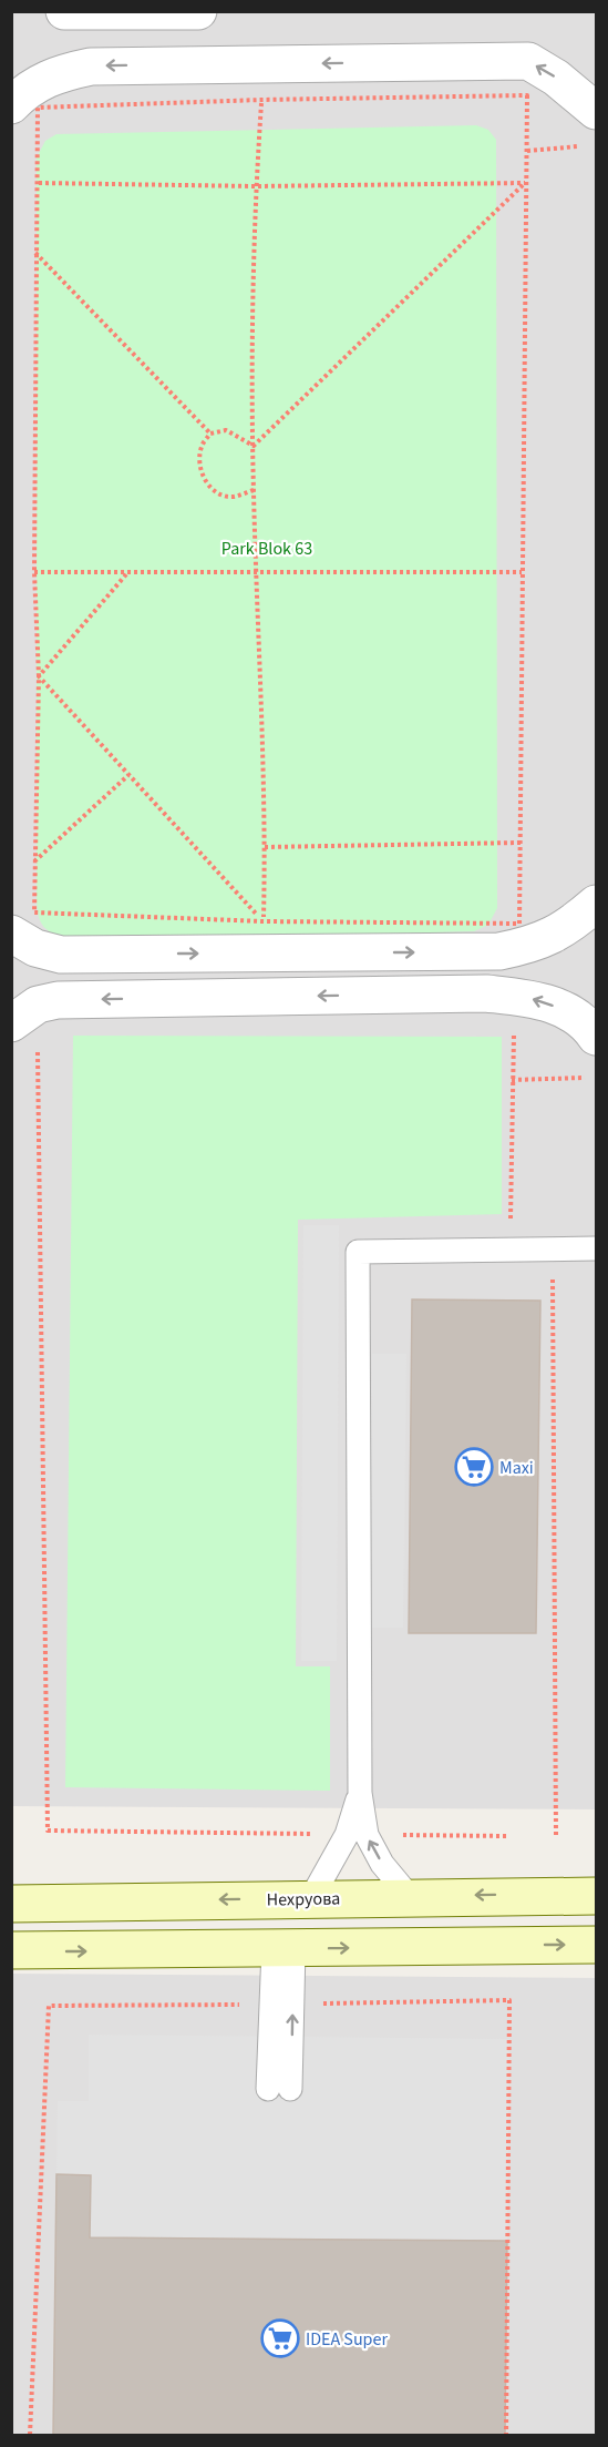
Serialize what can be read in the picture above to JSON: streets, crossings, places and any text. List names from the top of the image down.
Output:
{
  "streets": {
    "street": ["Нехруова"]
  },
  "parks": ["Park Blok 63"],
  "places": {
    "supermarket": ["Maxi", "IDEA Super"]
  }
}
